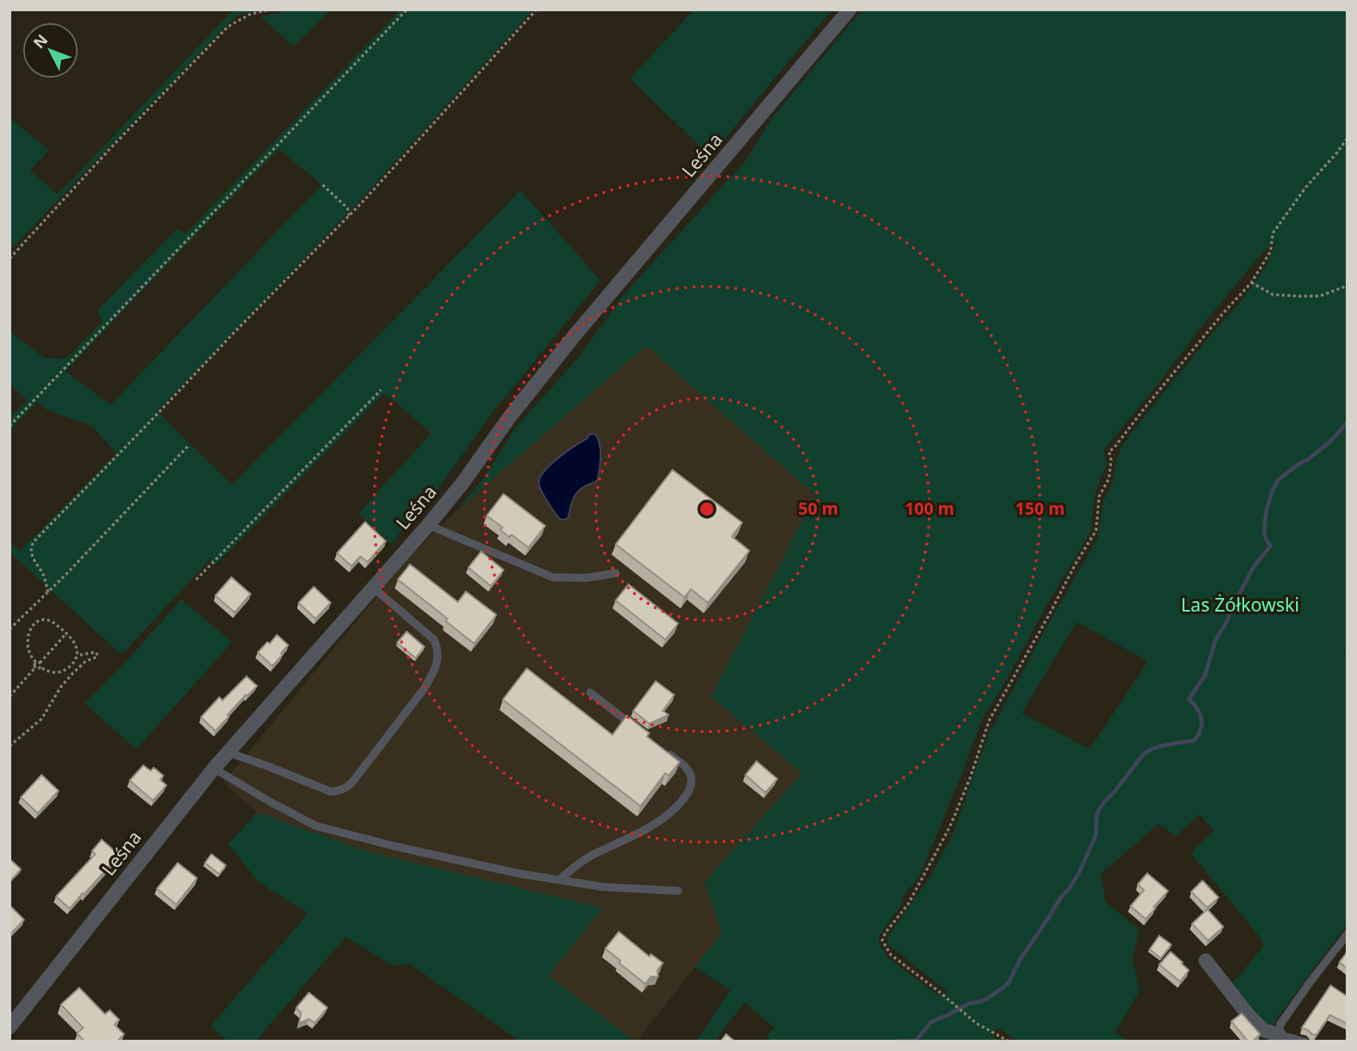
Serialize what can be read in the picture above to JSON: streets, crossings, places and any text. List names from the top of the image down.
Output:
{
  "streets": {
    "street": ["Leśna"]
  },
  "parks": ["Las Żółkowski"],
  "north": "top left",
  "rings": ["50 m", "100 m", "150 m"]
}
